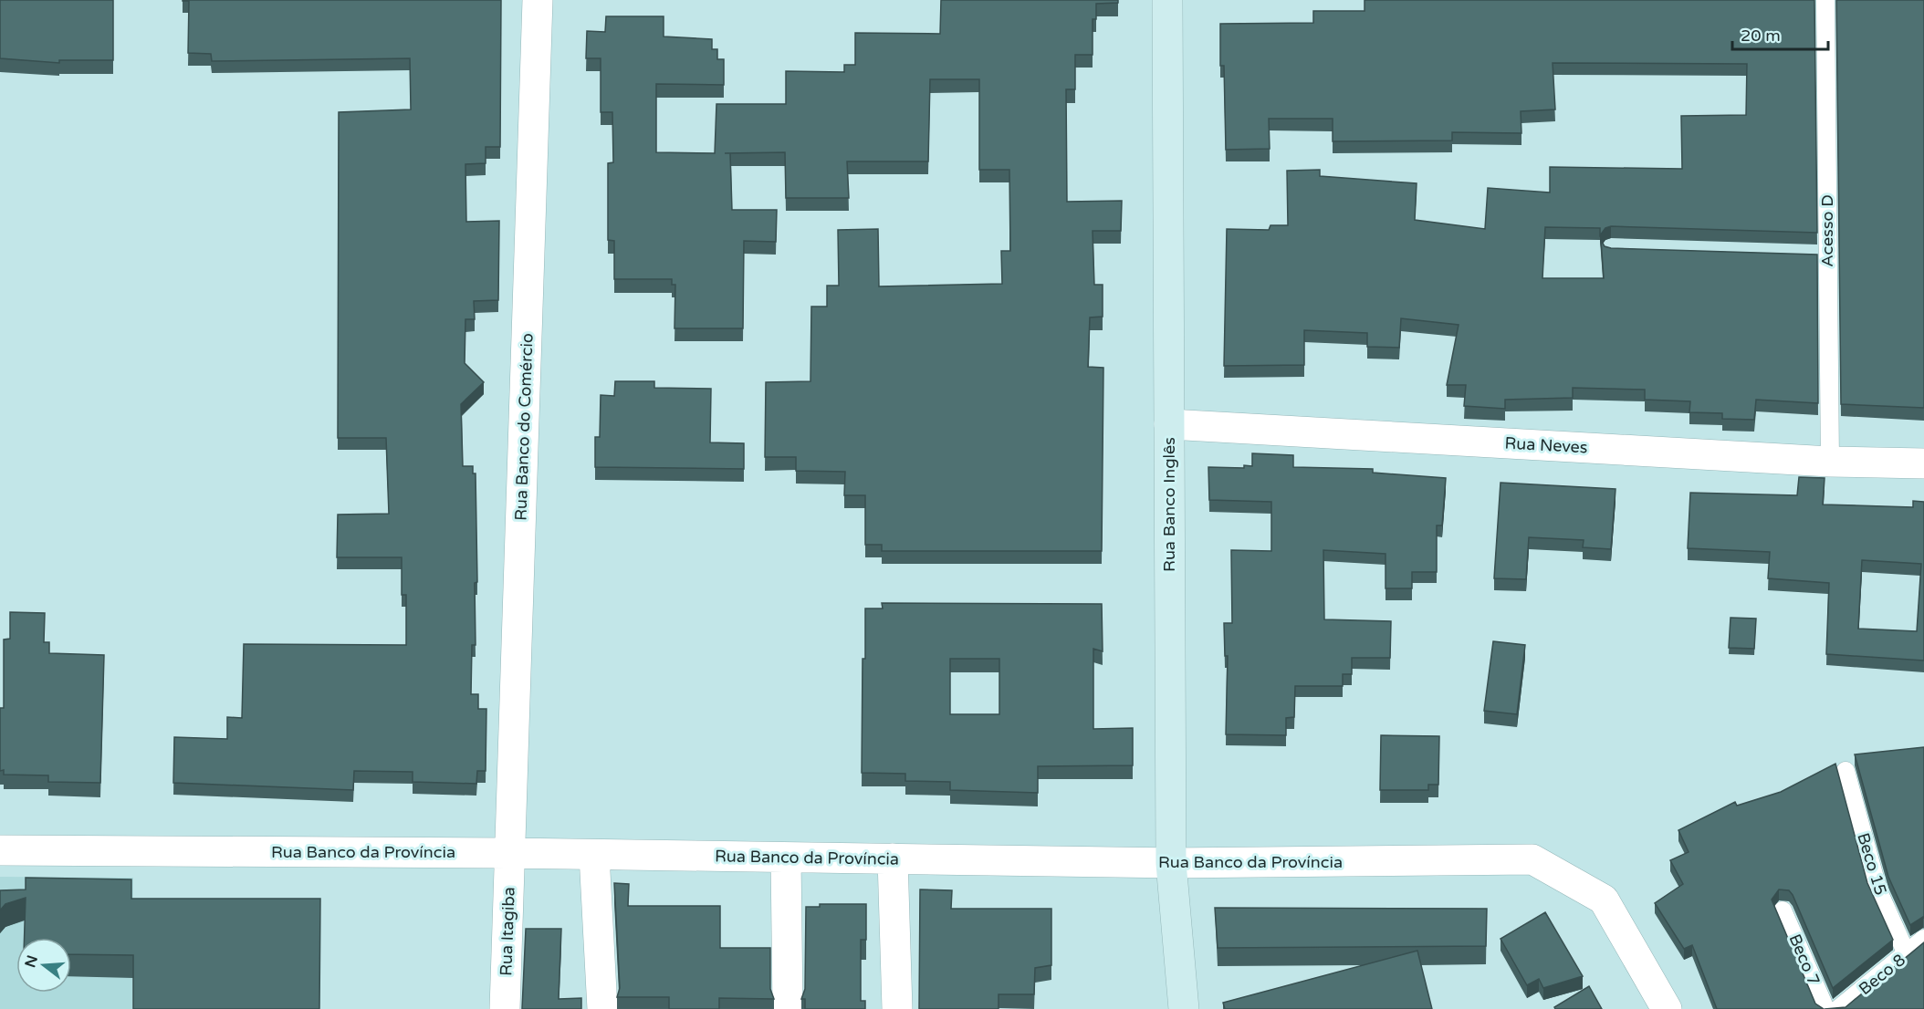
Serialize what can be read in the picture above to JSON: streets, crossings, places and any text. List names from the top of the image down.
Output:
{
  "streets": {
    "street": [
      "Rua Banco do Comércio",
      "Rua Neves",
      "Rua Banco Inglês",
      "Rua Banco da Província",
      "Rua Itagiba"
    ],
    "lane": [
      "Acesso D",
      "Beco 15",
      "Beco 7",
      "Beco 8"
    ]
  },
  "crossings": [
    ["Acesso D", "Rua Neves"],
    ["Rua Banco do Comércio", "Rua Banco da Província"],
    ["Rua Banco do Comércio", "Rua Itagiba"],
    ["Rua Neves", "Rua Banco Inglês"],
    ["Rua Banco Inglês", "Rua Banco da Província"],
    ["Rua Banco da Província", "Rua Itagiba"],
    ["Beco 15", "Beco 8"]
  ],
  "scale_bar": "20 m",
  "north": "left"
}
